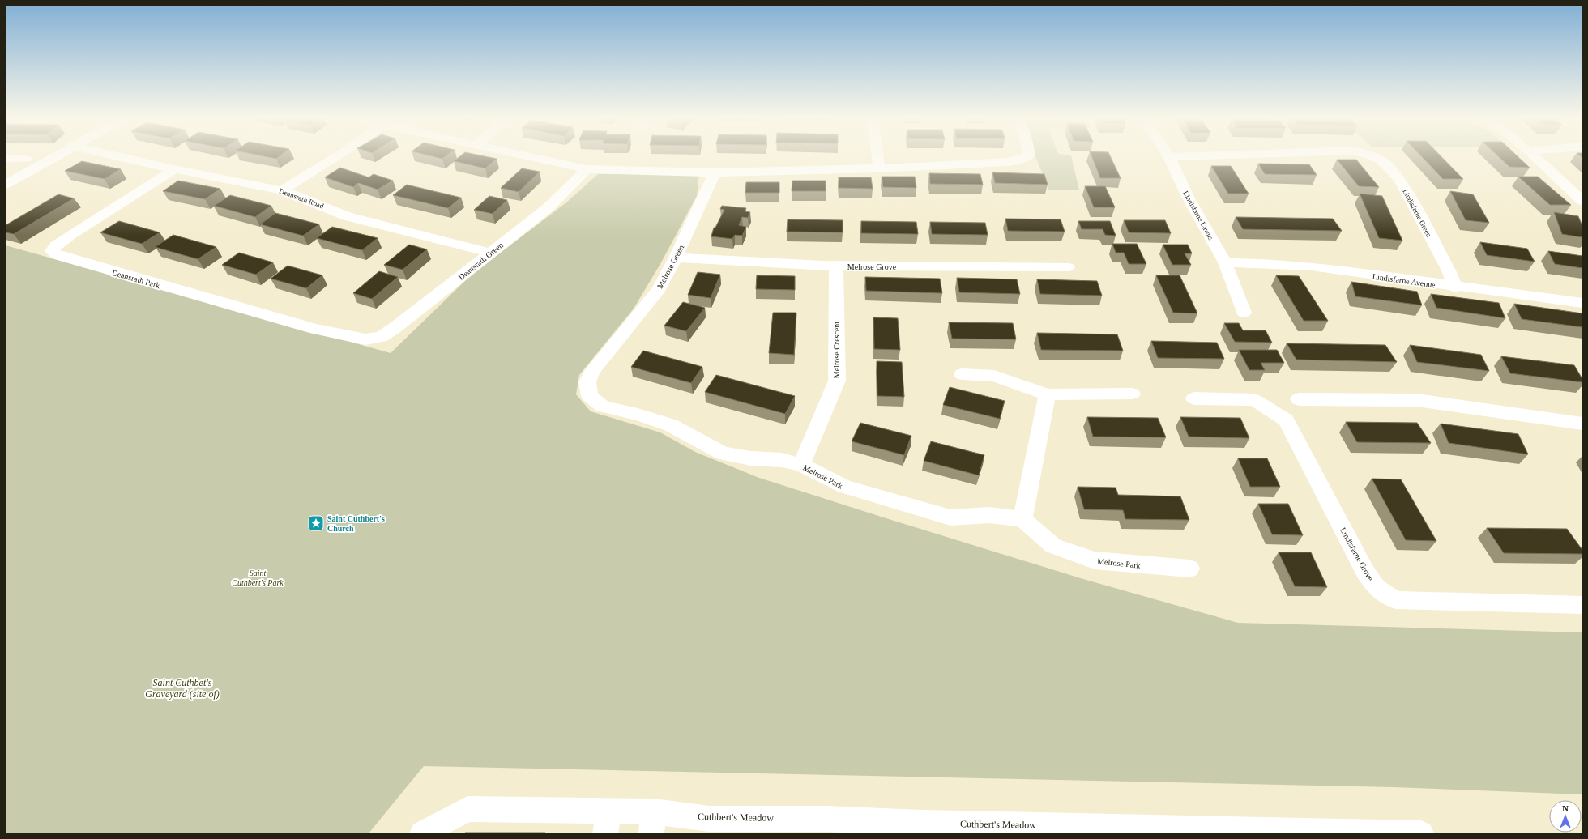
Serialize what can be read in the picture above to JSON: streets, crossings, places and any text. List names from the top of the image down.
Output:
{
  "streets": {
    "street": [
      "Deansrath Road",
      "Lindisfarne Green",
      "Lindisfarne Lawns",
      "Deansrath Green",
      "Melrose Green",
      "Melrose Grove",
      "Deansrath Park",
      "Lindisfarne Avenue",
      "Melrose Crescent",
      "Melrose Park",
      "Lindisfarne Grove",
      "Cuthbert's Meadow"
    ]
  },
  "crossings": [
    ["Deansrath Road", "Deansrath Green"],
    ["Deansrath Road", "Deansrath Park"],
    ["Lindisfarne Green", "Lindisfarne Avenue"],
    ["Lindisfarne Lawns", "Lindisfarne Avenue"],
    ["Deansrath Green", "Deansrath Park"],
    ["Melrose Green", "Melrose Grove"],
    ["Melrose Green", "Melrose Park"],
    ["Melrose Grove", "Melrose Crescent"],
    ["Melrose Crescent", "Melrose Park"]
  ],
  "parks": ["Saint Cuthbert's Park", "Saint Cuthbet's Graveyard (site of)"],
  "places": {
    "place": ["Saint Cuthbert's Church"]
  },
  "north": "top"
}
